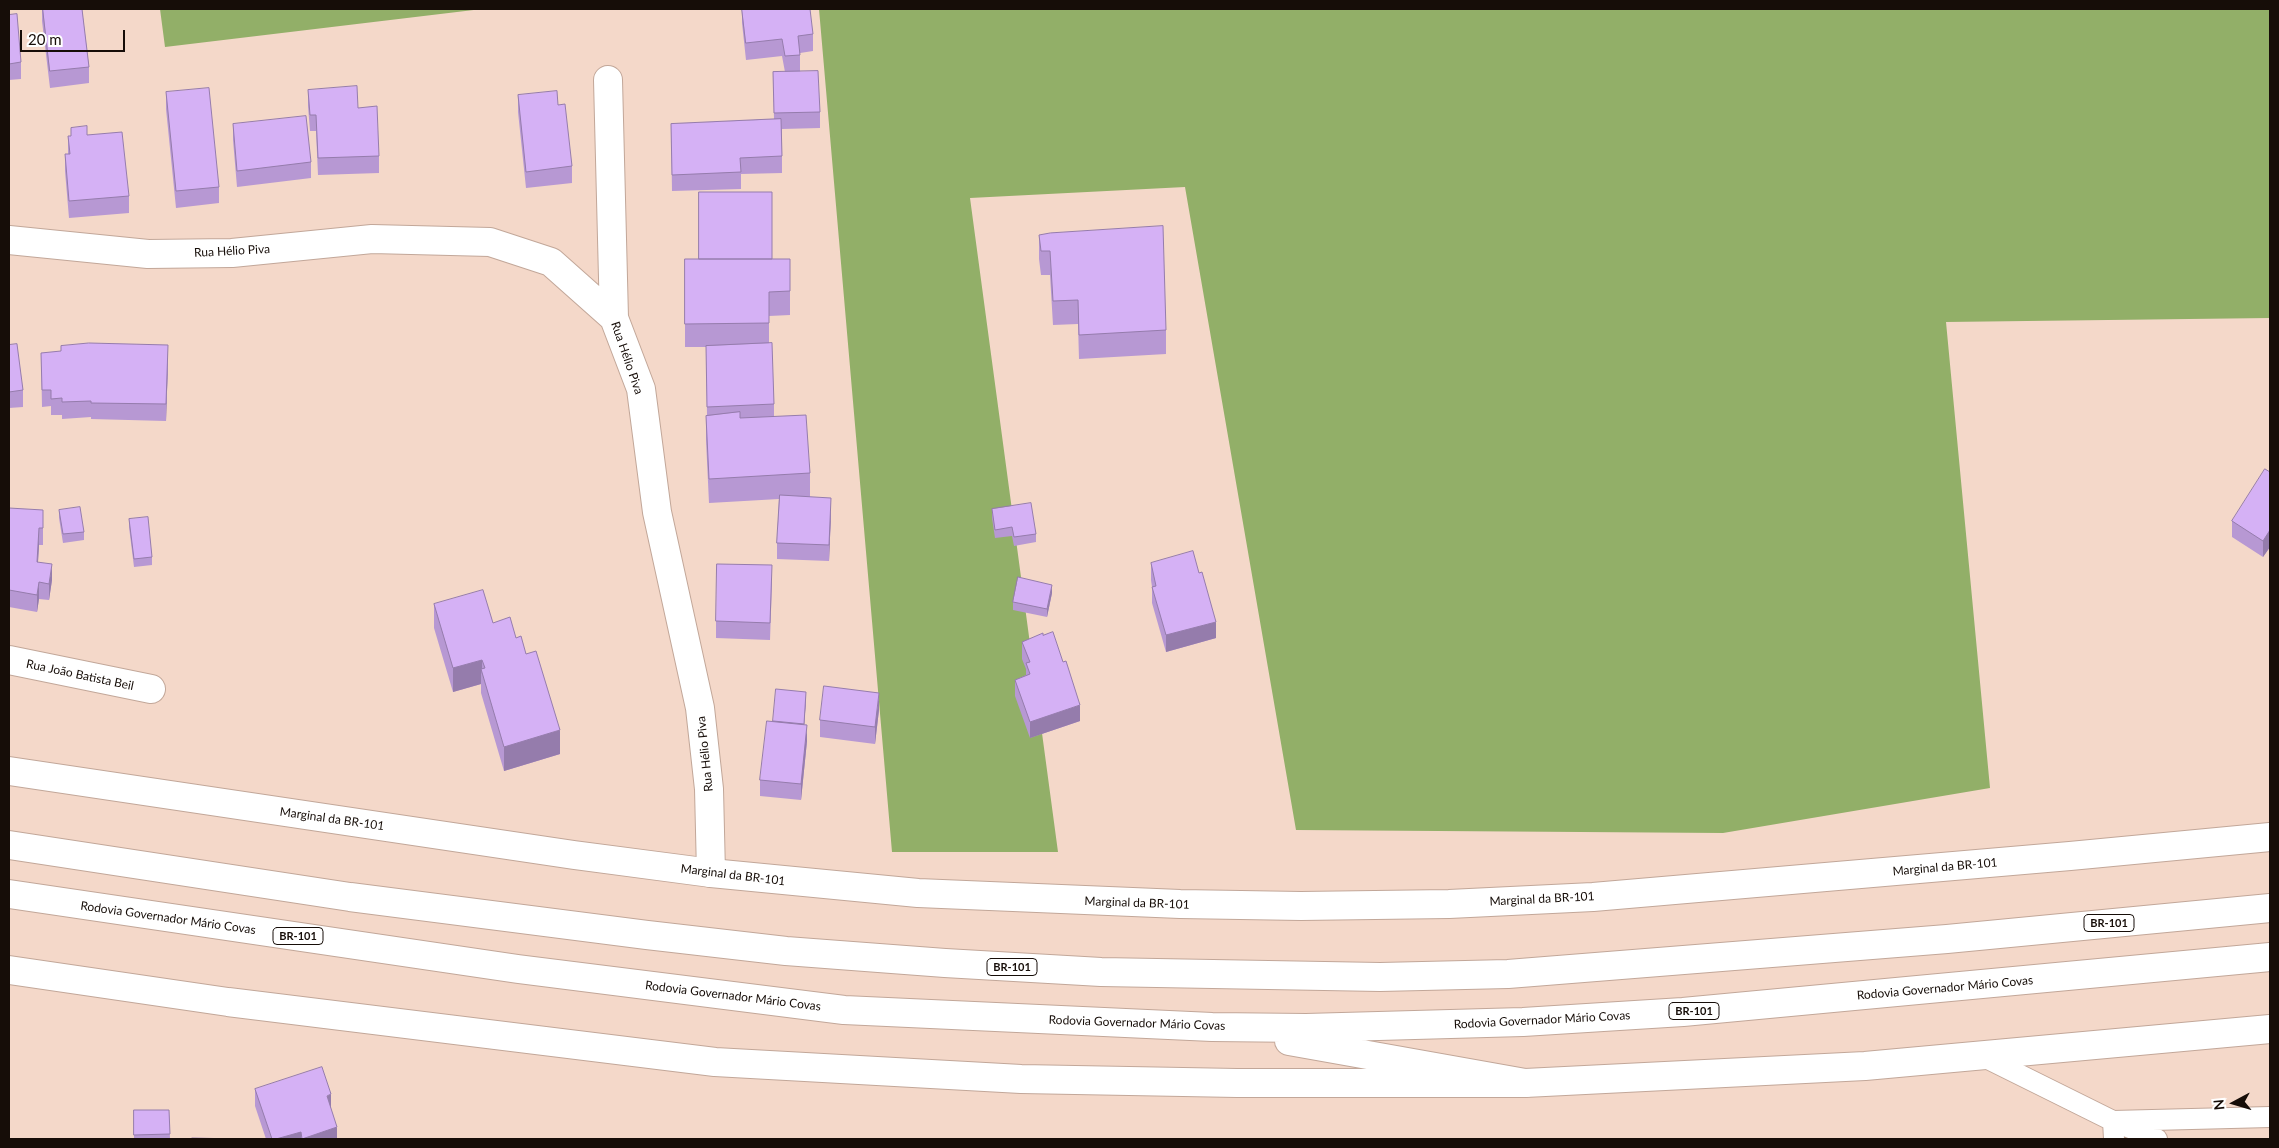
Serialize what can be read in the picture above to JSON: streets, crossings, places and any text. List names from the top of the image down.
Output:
{
  "streets": {
    "main road": [
      "Rua Hélio Piva",
      "Rua João Batista Beil",
      "Marginal da BR-101",
      "Rodovia Governador Mário Covas",
      "BR-101"
    ]
  },
  "crossings": [
    ["Rua Hélio Piva", "Marginal da BR-101"]
  ],
  "scale_bar": "20 m",
  "north": "left"
}
